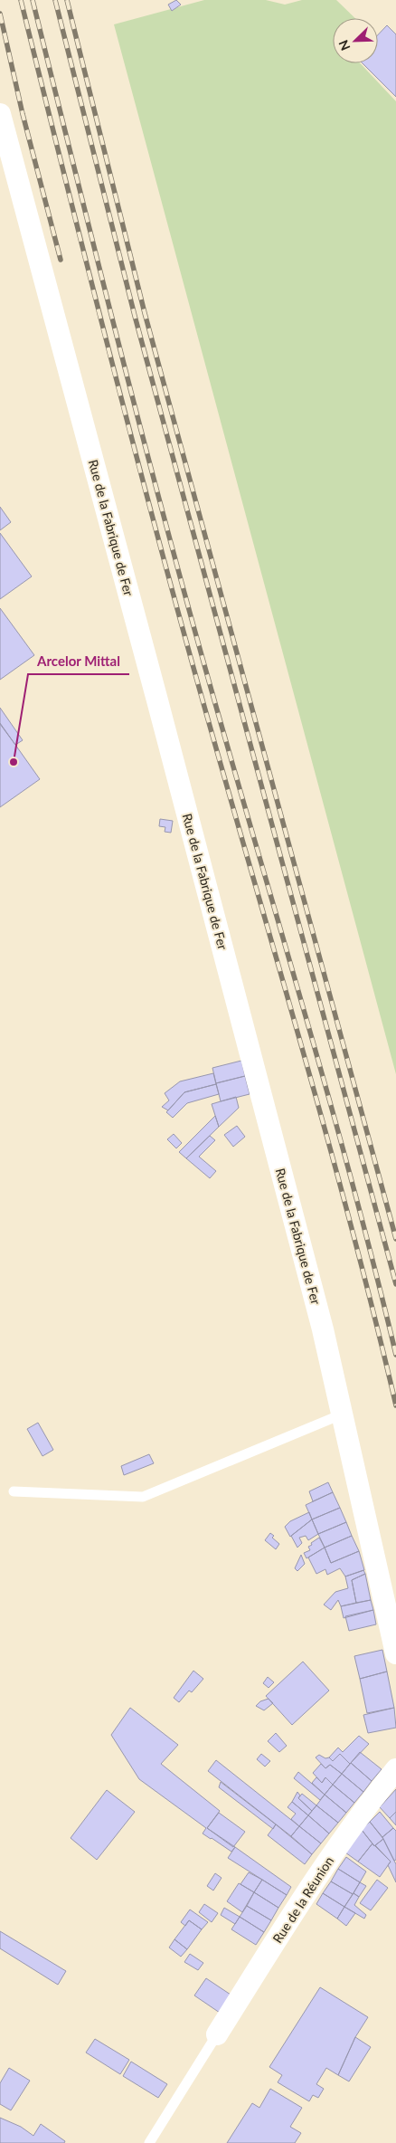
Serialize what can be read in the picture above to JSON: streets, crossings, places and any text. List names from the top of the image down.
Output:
{
  "streets": {
    "street": ["Rue de la Fabrique de Fer", "Rue de la Réunion"]
  },
  "places": ["Arcelor Mittal"],
  "north": "bottom left"
}
